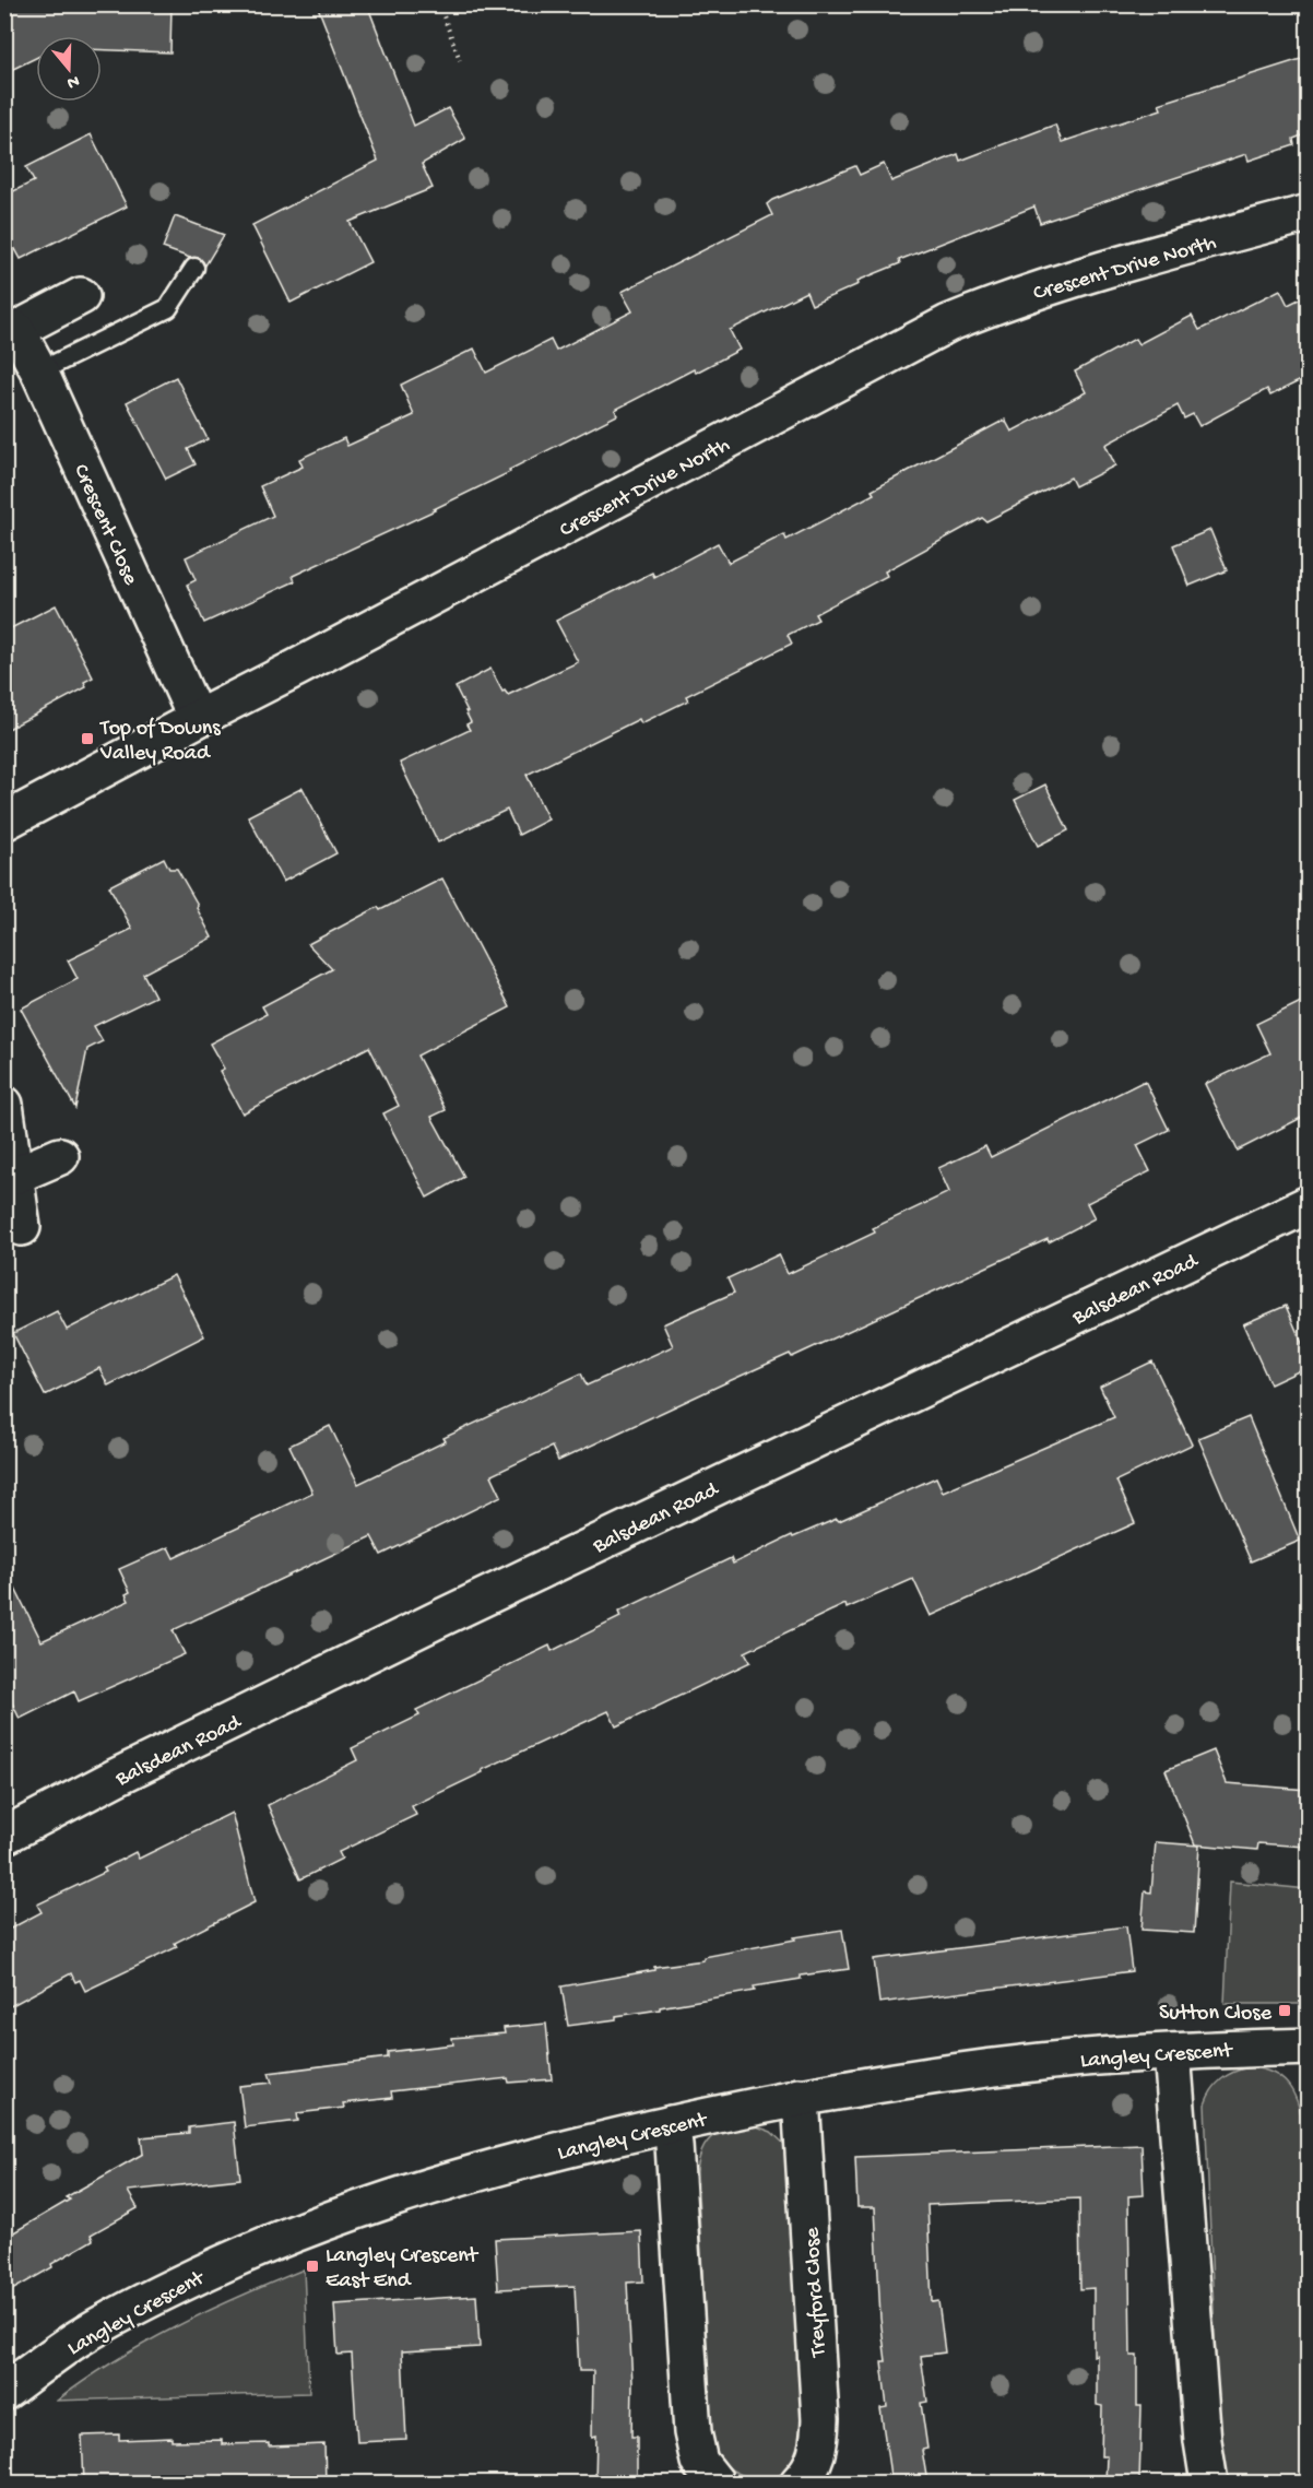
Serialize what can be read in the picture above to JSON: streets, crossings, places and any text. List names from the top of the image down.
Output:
{
  "streets": {
    "street": [
      "Crescent Drive North",
      "Crescent Close",
      "Balsdean Road",
      "Langley Crescent",
      "Treyford Close"
    ]
  },
  "crossings": [
    ["Crescent Drive North", "Crescent Close"],
    ["Langley Crescent", "Treyford Close"]
  ],
  "places": {
    "transit": ["Top of Downs Valley Road", "Sutton Close", "Langley Crescent East End"]
  },
  "north": "bottom"
}
